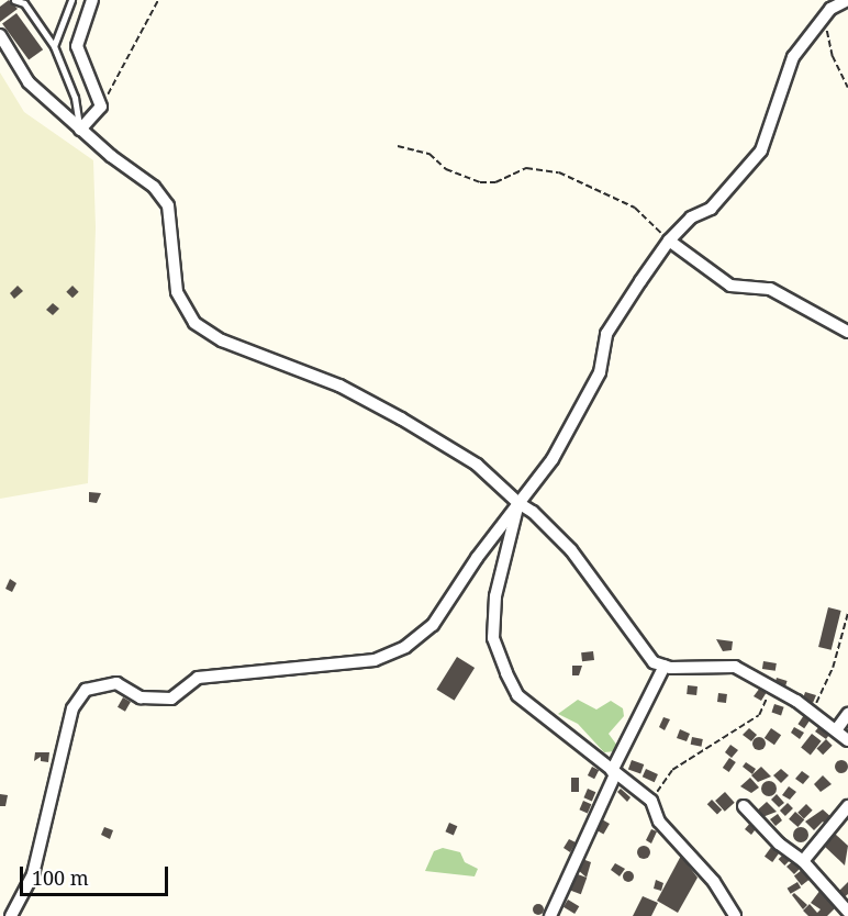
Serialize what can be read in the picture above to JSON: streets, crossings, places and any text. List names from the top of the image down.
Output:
{
  "scale_bar": "100 m"
}
